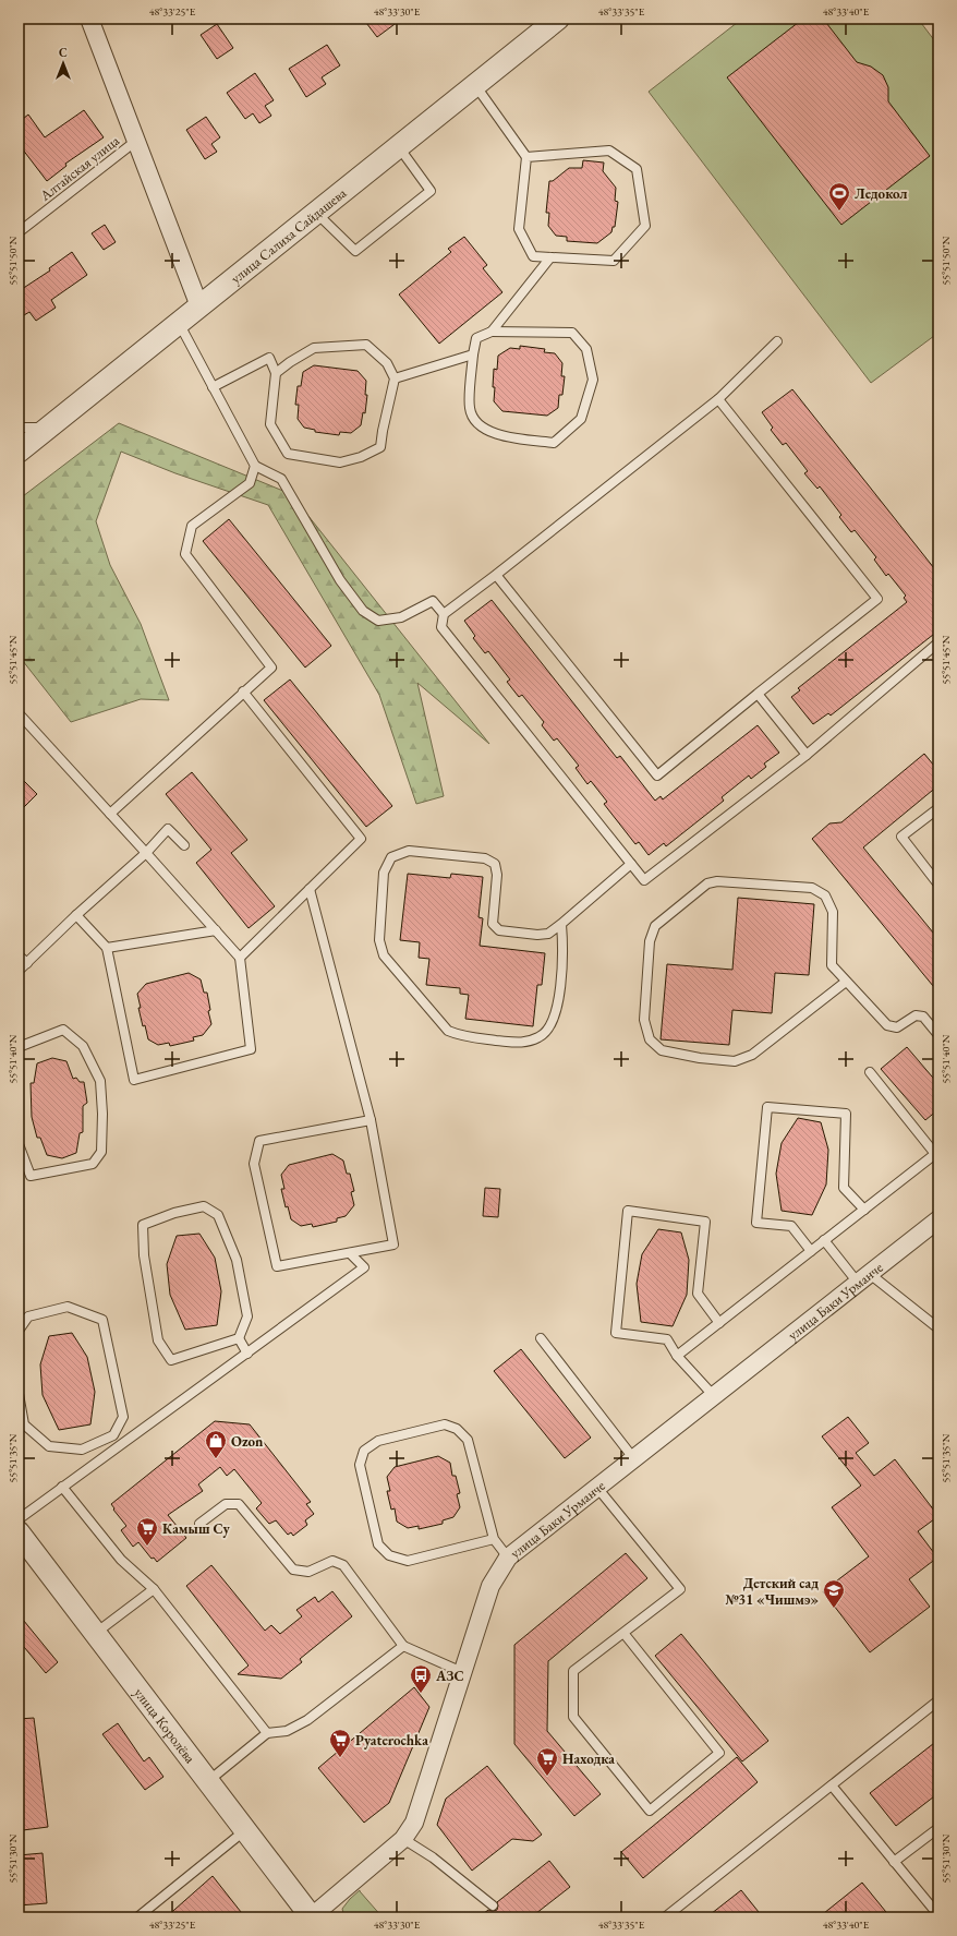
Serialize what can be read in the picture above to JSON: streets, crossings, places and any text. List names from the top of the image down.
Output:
{
  "streets": {
    "street": ["улица Салиха Сайдашева", "улица Баки Урманче", "улица Королёва"],
    "lane": ["Алтайская улица"]
  },
  "crossings": [
    ["улица Баки Урманче", "улица Королёва"]
  ],
  "places": {
    "sports": ["Ледокол"],
    "shop": ["Ozon"],
    "supermarket": ["Камыш Су", "Pyaterochka", "Находка"],
    "school or university": ["Детский сад №31 «Чишмэ»"],
    "bus stop": ["АЗС"]
  },
  "north": "top",
  "coordinates": [
    "48°33'25\"E",
    "48°33'30\"E",
    "48°33'35\"E",
    "48°33'40\"E",
    "55°51'50\"N",
    "55°51'45\"N",
    "55°51'40\"N",
    "55°51'35\"N",
    "55°51'30\"N"
  ]
}
